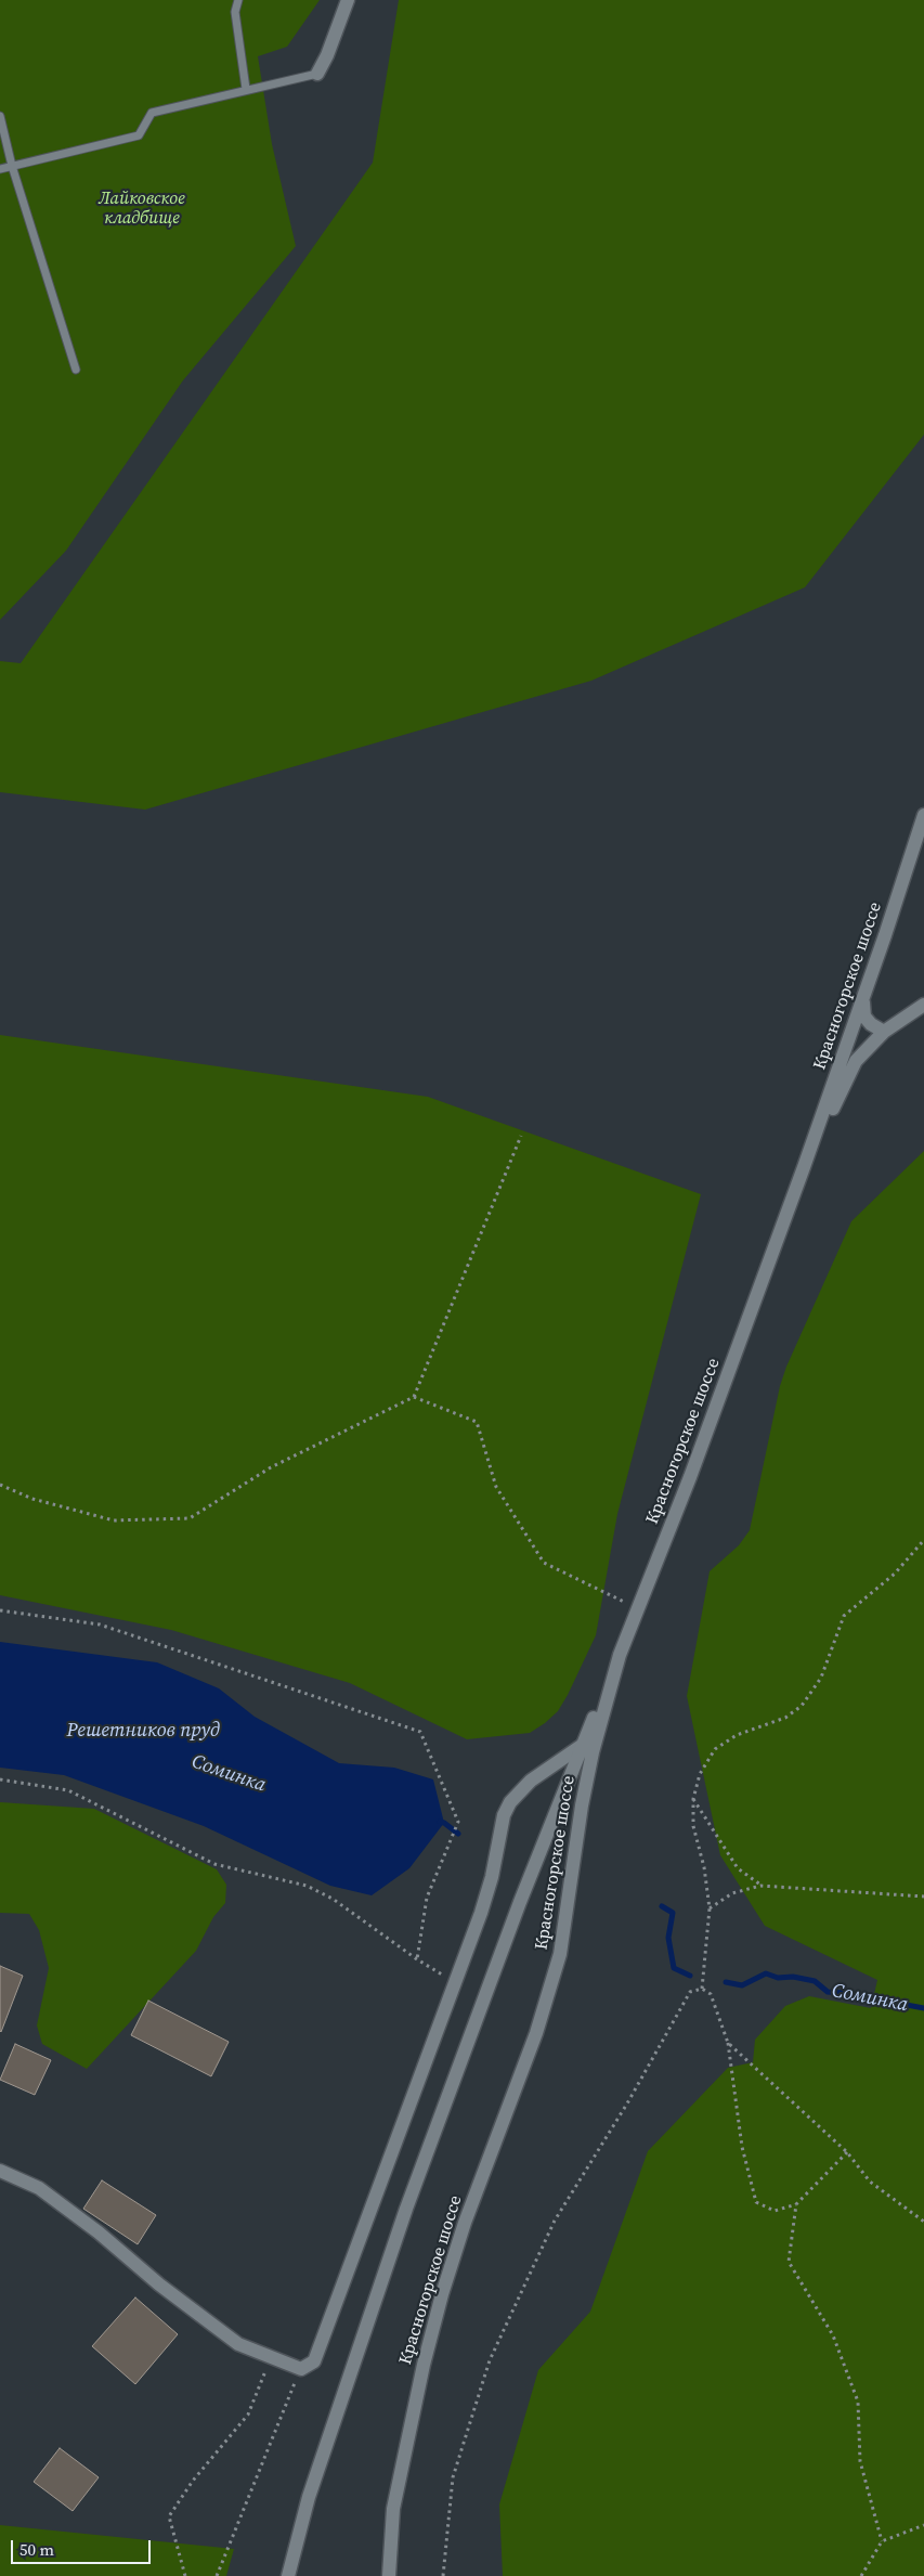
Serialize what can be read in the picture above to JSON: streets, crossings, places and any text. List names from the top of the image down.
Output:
{
  "streets": {
    "main road": ["Красногорское шоссе"]
  },
  "water": ["Решетников пруд", "Соминка"],
  "parks": ["Лайковское кладбище"],
  "scale_bar": "50 m"
}
